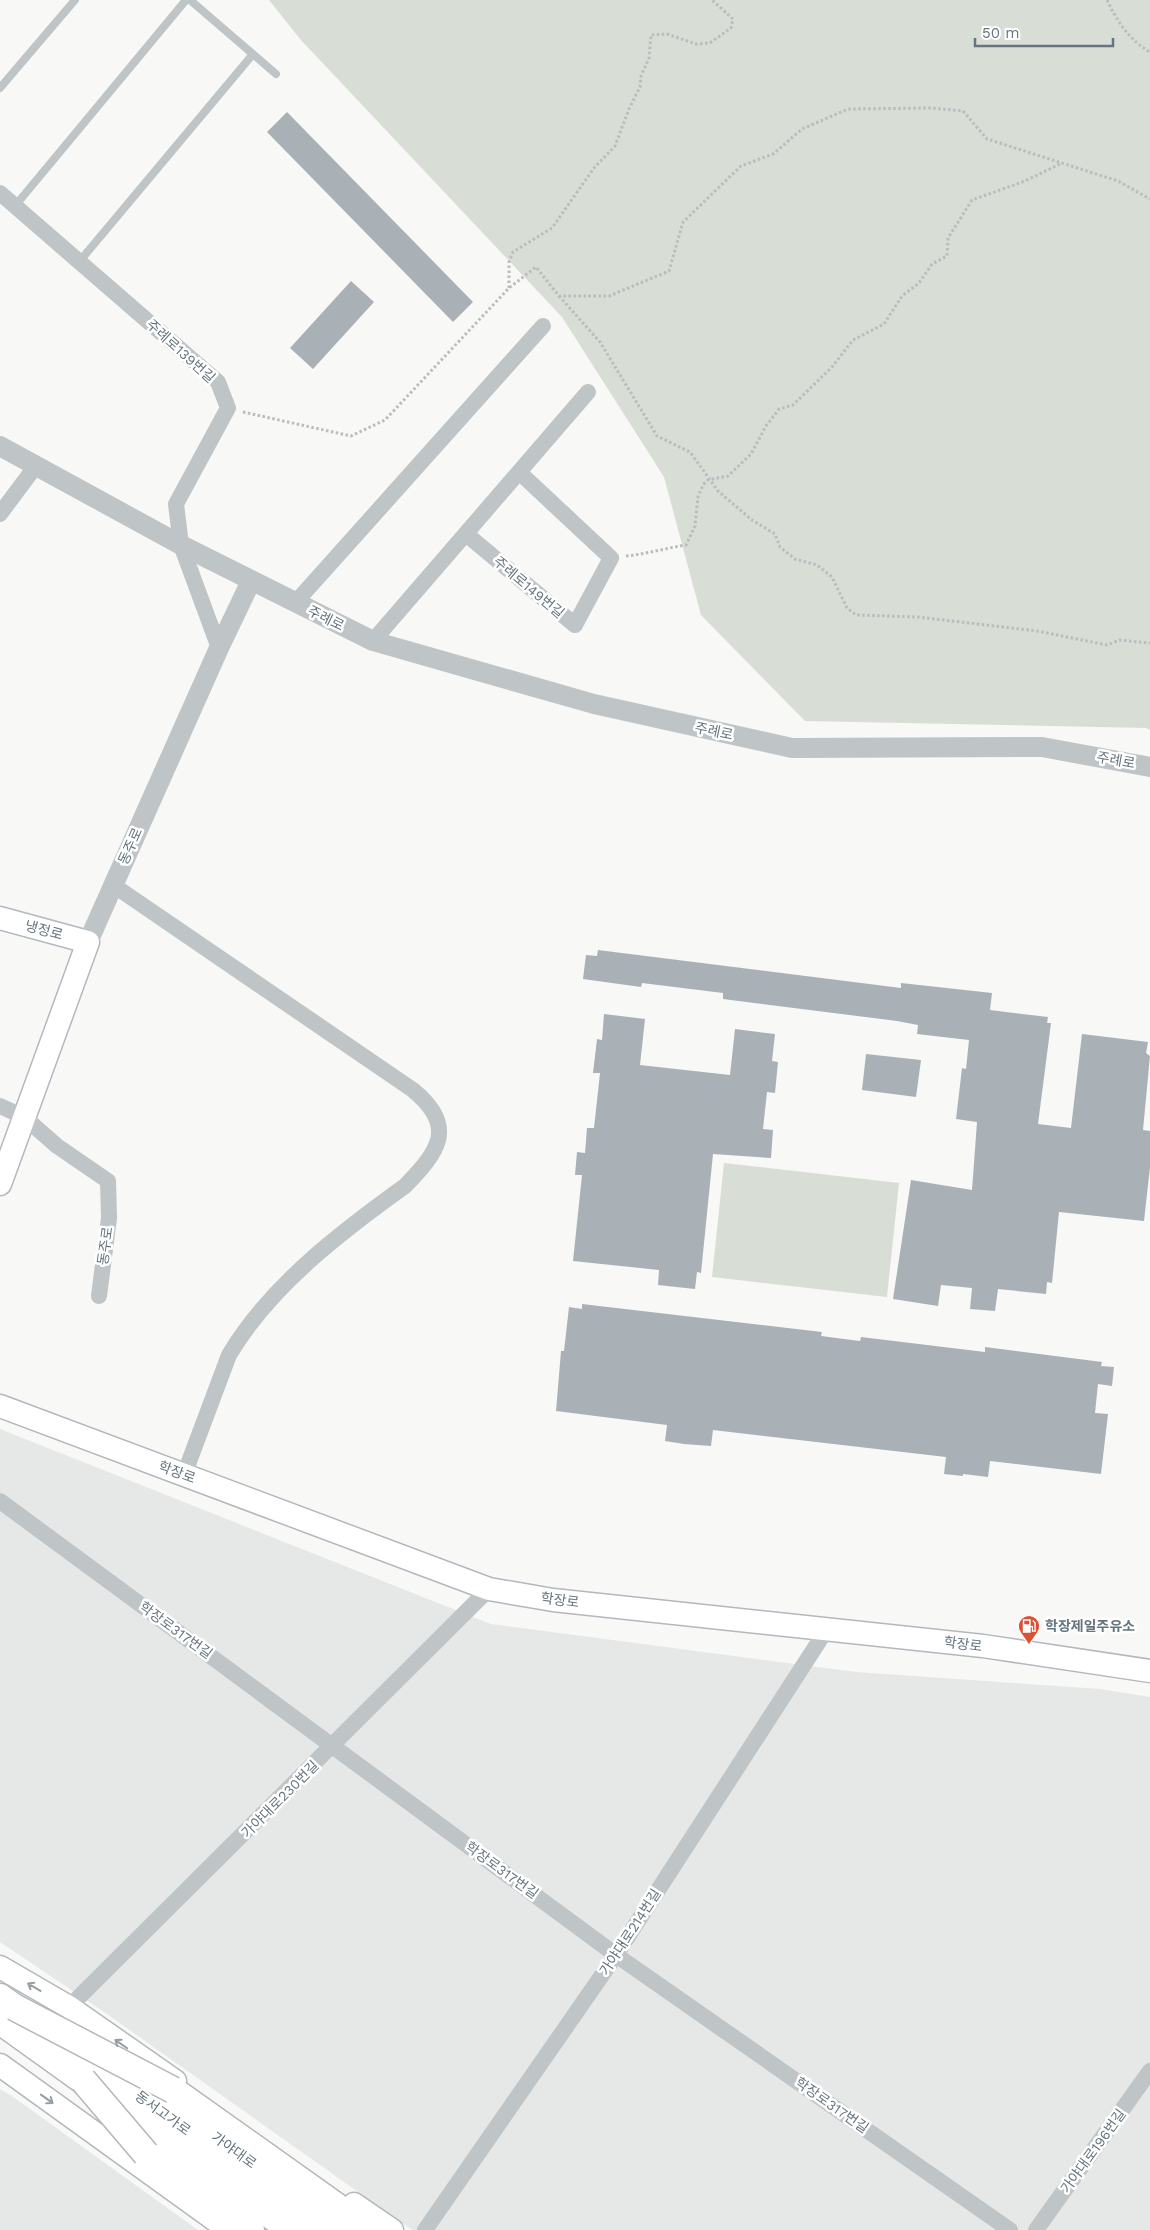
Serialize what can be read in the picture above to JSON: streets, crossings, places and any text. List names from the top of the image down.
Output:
{
  "streets": {
    "highway": ["동서고가로"],
    "main road": [
      "동주로",
      "냉정로",
      "학장로",
      "가야대로"
    ],
    "street": [
      "주례로139번길",
      "주례로149번길",
      "주례로",
      "학장로317번길",
      "가야대로230번길",
      "가야대로214번길",
      "가야대로196번길"
    ]
  },
  "crossings": [
    ["주례로", "동주로"],
    ["동주로", "냉정로"],
    ["학장로", "가야대로230번길"],
    ["학장로", "가야대로214번길"],
    ["학장로317번길", "가야대로230번길"],
    ["학장로317번길", "가야대로214번길"]
  ],
  "places": {
    "fuel station": ["학장제일주유소"]
  },
  "scale_bar": "50 m"
}
